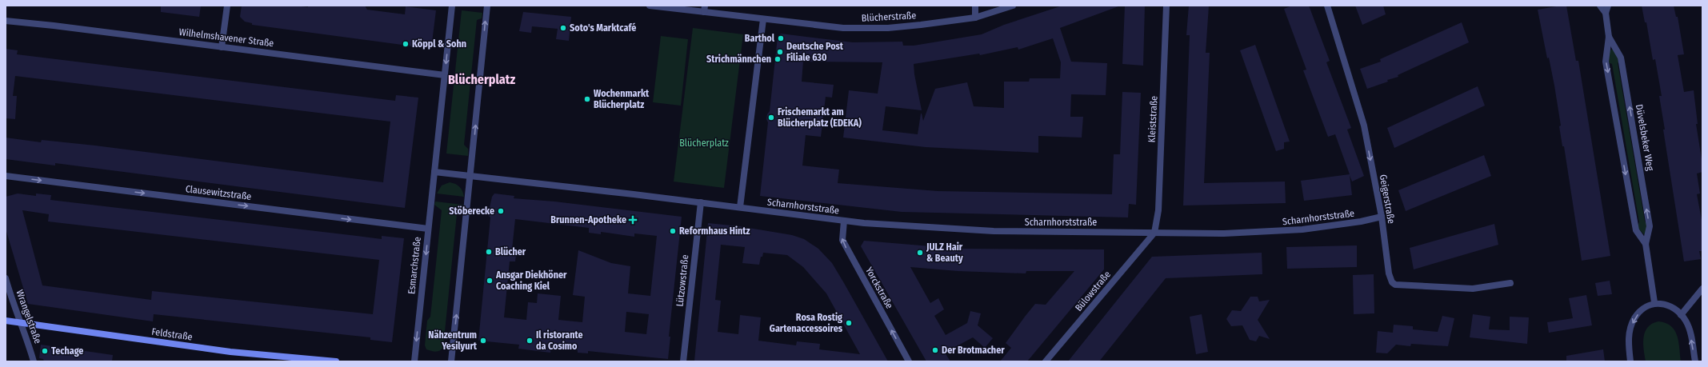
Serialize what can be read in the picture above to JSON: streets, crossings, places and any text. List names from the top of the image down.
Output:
{
  "streets": {
    "street": [
      "Blücherstraße",
      "Wilhelmshavener Straße",
      "Kleiststraße",
      "Düvelsbeker Weg",
      "Clausewitzstraße",
      "Geigerstraße",
      "Scharnhorststraße",
      "Esmarchstraße",
      "Lützowstraße",
      "Yorckstraße",
      "Bülowstraße",
      "Wrangelstraße",
      "Feldstraße"
    ]
  },
  "crossings": [
    ["Wilhelmshavener Straße", "Esmarchstraße"],
    ["Kleiststraße", "Scharnhorststraße"],
    ["Kleiststraße", "Bülowstraße"],
    ["Clausewitzstraße", "Esmarchstraße"],
    ["Geigerstraße", "Scharnhorststraße"],
    ["Scharnhorststraße", "Yorckstraße"],
    ["Scharnhorststraße", "Bülowstraße"],
    ["Wrangelstraße", "Feldstraße"]
  ],
  "one_way": ["Clausewitzstraße", "Geigerstraße", "Yorckstraße"],
  "districts": ["Blücherplatz"],
  "parks": ["Blücherplatz"],
  "places": {
    "other": [
      "Soto's Marktcafé",
      "Barthol",
      "Köppl & Sohn",
      "Deutsche Post Filiale 630",
      "Strichmännchen",
      "Wochenmarkt Blücherplatz",
      "Frischemarkt am Blücherplatz (EDEKA)",
      "Stöberecke",
      "Reformhaus Hintz",
      "Blücher",
      "JULZ Hair & Beauty",
      "Ansgar Diekhöner Coaching Kiel",
      "Rosa Rostig Gartenaccessoires",
      "Nähzentrum Yesilyurt",
      "Il ristorante da Cosimo",
      "Der Brotmacher",
      "Techage"
    ],
    "health": ["Brunnen-Apotheke"]
  }
}
